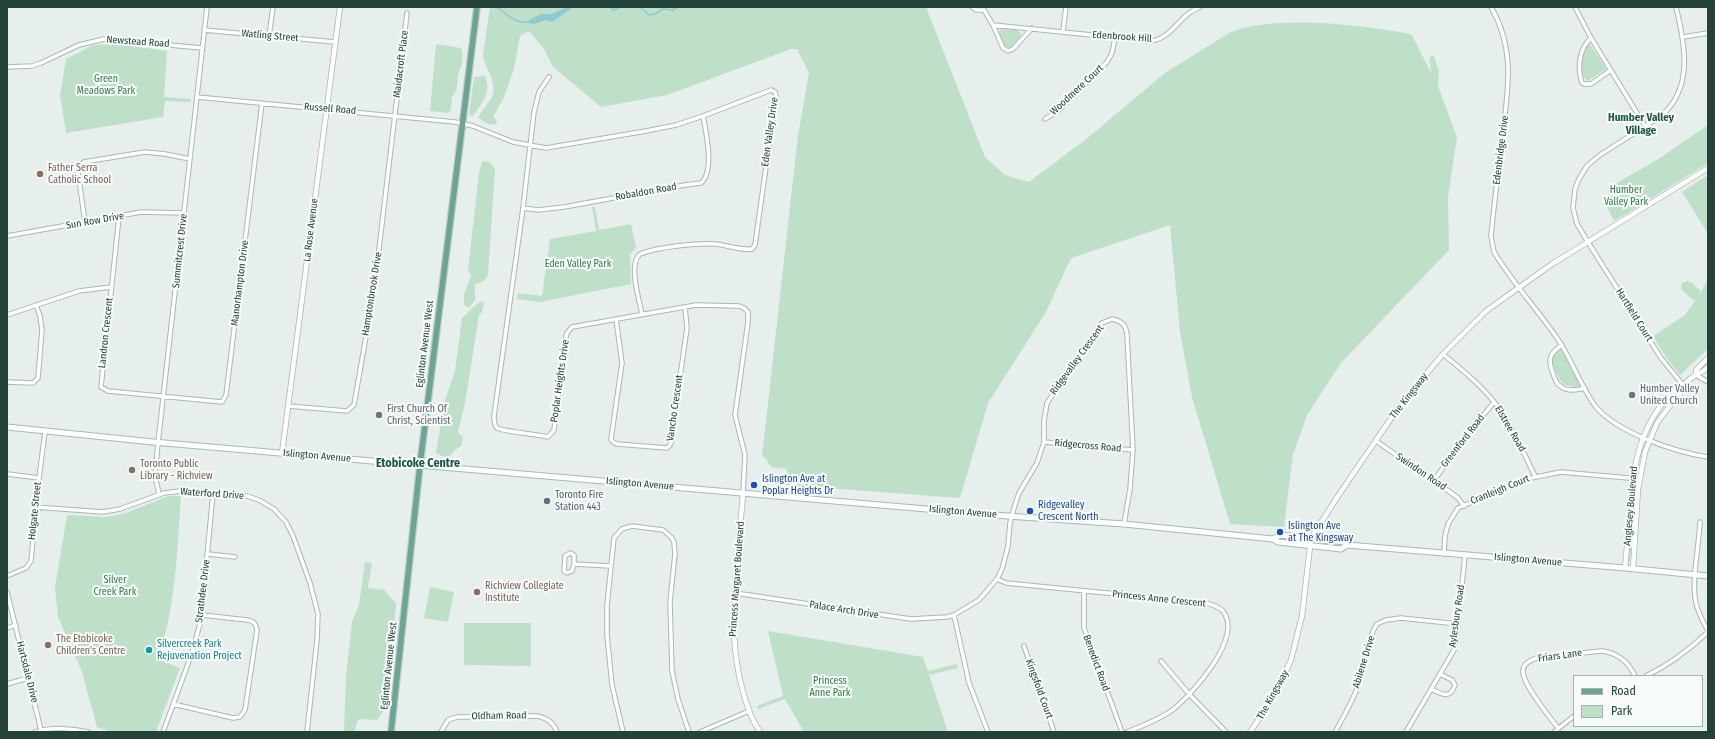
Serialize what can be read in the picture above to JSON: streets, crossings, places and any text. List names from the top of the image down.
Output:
{
  "streets": {
    "main road": ["Eglinton Avenue West", "Islington Avenue"],
    "street": [
      "Watling Street",
      "Edenbrook Hill",
      "Newstead Road",
      "Maidacroft Place",
      "Woodmere Court",
      "Russell Road",
      "Eden Valley Drive",
      "Edenbridge Drive",
      "Robaldon Road",
      "Sun Row Drive",
      "La Rose Avenue",
      "Summitcrest Drive",
      "Manorhampton Drive",
      "Hamptonbrook Drive",
      "Hartfield Court",
      "Landron Crescent",
      "Ridgevalley Crescent",
      "Poplar Heights Drive",
      "The Kingsway",
      "Vancho Crescent",
      "Elstree Road",
      "Greenford Road",
      "Ridgecross Road",
      "Swindon Road",
      "Cranleigh Court",
      "Waterford Drive",
      "Anglesey Boulevard",
      "Holgate Street",
      "Princess Margaret Boulevard",
      "Strathdee Drive",
      "Princess Anne Crescent",
      "Palace Arch Drive",
      "Aylesbury Road",
      "Friars Lane",
      "Abilene Drive",
      "Benedict Road",
      "Hartsdale Drive",
      "Kingsfold Court",
      "Oldham Road"
    ]
  },
  "crossings": [
    ["Watling Street", "La Rose Avenue"],
    ["Watling Street", "Summitcrest Drive"],
    ["Edenbrook Hill", "Woodmere Court"],
    ["Newstead Road", "Summitcrest Drive"],
    ["Maidacroft Place", "Russell Road"],
    ["Maidacroft Place", "Hamptonbrook Drive"],
    ["Russell Road", "Eden Valley Drive"],
    ["Russell Road", "La Rose Avenue"],
    ["Russell Road", "Summitcrest Drive"],
    ["Russell Road", "Manorhampton Drive"],
    ["Russell Road", "Hamptonbrook Drive"],
    ["Russell Road", "Eglinton Avenue West"],
    ["Eden Valley Drive", "Robaldon Road"],
    ["Eden Valley Drive", "Eglinton Avenue West"],
    ["Eden Valley Drive", "Poplar Heights Drive"],
    ["Edenbridge Drive", "The Kingsway"],
    ["Edenbridge Drive", "Anglesey Boulevard"],
    ["Robaldon Road", "Poplar Heights Drive"],
    ["Sun Row Drive", "Summitcrest Drive"],
    ["Sun Row Drive", "Landron Crescent"],
    ["La Rose Avenue", "Hamptonbrook Drive"],
    ["La Rose Avenue", "Islington Avenue"],
    ["Summitcrest Drive", "Manorhampton Drive"],
    ["Summitcrest Drive", "Landron Crescent"],
    ["Summitcrest Drive", "Islington Avenue"],
    ["Summitcrest Drive", "Waterford Drive"],
    ["Manorhampton Drive", "Landron Crescent"],
    ["Hartfield Court", "The Kingsway"],
    ["Hartfield Court", "Anglesey Boulevard"],
    ["Eglinton Avenue West", "Islington Avenue"],
    ["Ridgevalley Crescent", "Ridgecross Road"],
    ["Ridgevalley Crescent", "Islington Avenue"],
    ["Ridgevalley Crescent", "Princess Anne Crescent"],
    ["Poplar Heights Drive", "Vancho Crescent"],
    ["Poplar Heights Drive", "Islington Avenue"],
    ["Poplar Heights Drive", "Princess Margaret Boulevard"],
    ["The Kingsway", "Elstree Road"],
    ["The Kingsway", "Islington Avenue"],
    ["The Kingsway", "Swindon Road"],
    ["Elstree Road", "Greenford Road"],
    ["Elstree Road", "Cranleigh Court"],
    ["Greenford Road", "Swindon Road"],
    ["Islington Avenue", "Cranleigh Court"],
    ["Islington Avenue", "Anglesey Boulevard"],
    ["Islington Avenue", "Holgate Street"],
    ["Islington Avenue", "Princess Margaret Boulevard"],
    ["Islington Avenue", "Aylesbury Road"],
    ["Swindon Road", "Cranleigh Court"],
    ["Cranleigh Court", "Anglesey Boulevard"],
    ["Waterford Drive", "Holgate Street"],
    ["Waterford Drive", "Strathdee Drive"],
    ["Princess Margaret Boulevard", "Palace Arch Drive"],
    ["Princess Anne Crescent", "Benedict Road"],
    ["Aylesbury Road", "Abilene Drive"]
  ],
  "districts": ["Humber Valley Village", "Etobicoke Centre"],
  "parks": [
    "Green Meadows Park",
    "Humber Valley Park",
    "Eden Valley Park",
    "Silver Creek Park",
    "Princess Anne Park"
  ],
  "places": [
    "Father Serra Catholic School",
    "Humber Valley United Church",
    "First Church Of Christ, Scientist",
    "Toronto Public Library - Richview",
    "Islington Ave at Poplar Heights Dr",
    "Toronto Fire Station 443",
    "Ridgevalley Crescent North",
    "Islington Ave at The Kingsway",
    "Richview Collegiate Institute",
    "The Etobicoke Children's Centre",
    "Silvercreek Park Rejuvenation Project"
  ],
  "legend": ["Road", "Park"]
}
